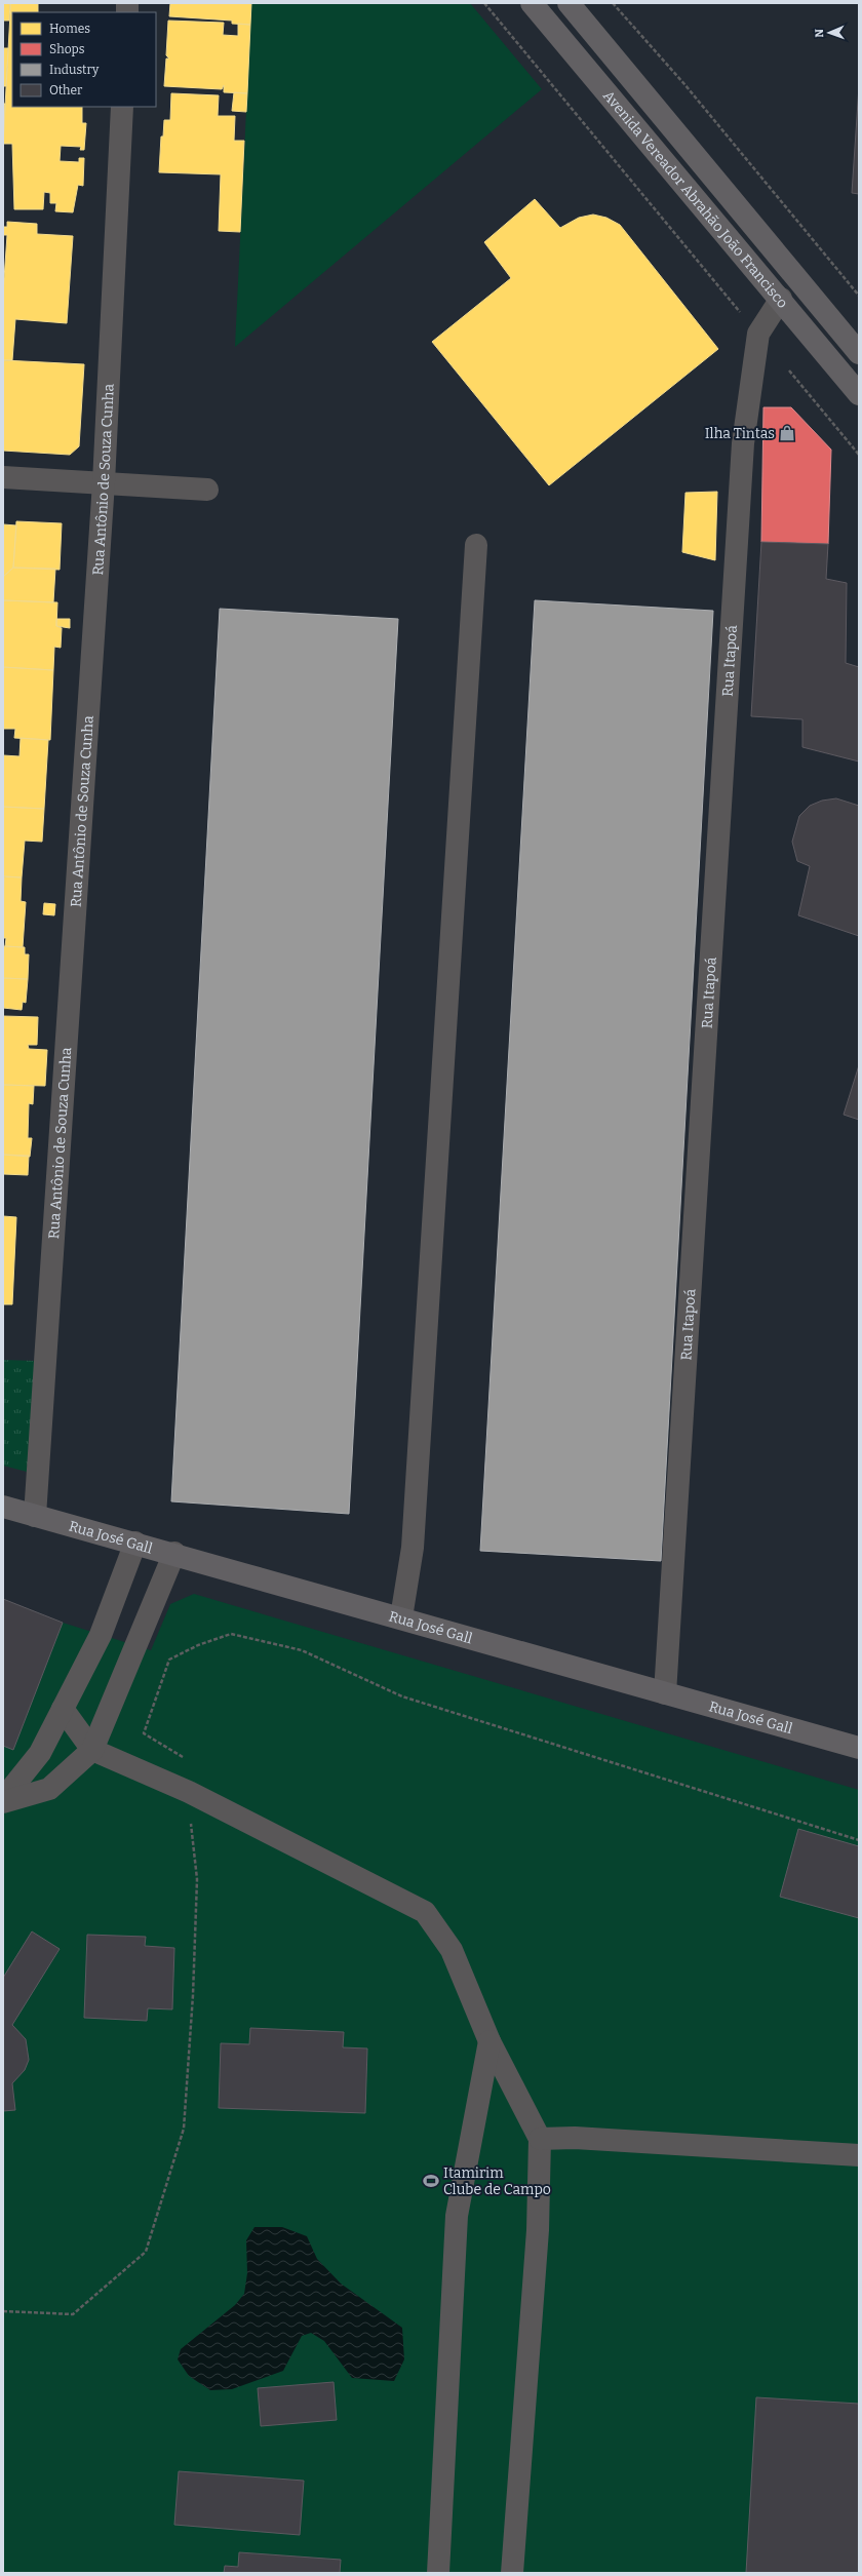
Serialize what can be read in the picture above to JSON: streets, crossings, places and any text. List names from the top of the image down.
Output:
{
  "streets": {
    "main road": ["Avenida Vereador Abrahão João Francisco", "Rua José Gall"],
    "street": ["Rua Antônio de Souza Cunha", "Rua Itapoá"]
  },
  "crossings": [
    ["Avenida Vereador Abrahão João Francisco", "Rua Itapoá"],
    ["Rua Antônio de Souza Cunha", "Rua José Gall"],
    ["Rua Itapoá", "Rua José Gall"]
  ],
  "places": {
    "shop": ["Ilha Tintas"],
    "sports": ["Itamirim Clube de Campo"]
  },
  "legend": [
    "Homes",
    "Shops",
    "Industry",
    "Other"
  ],
  "north": "left"
}
